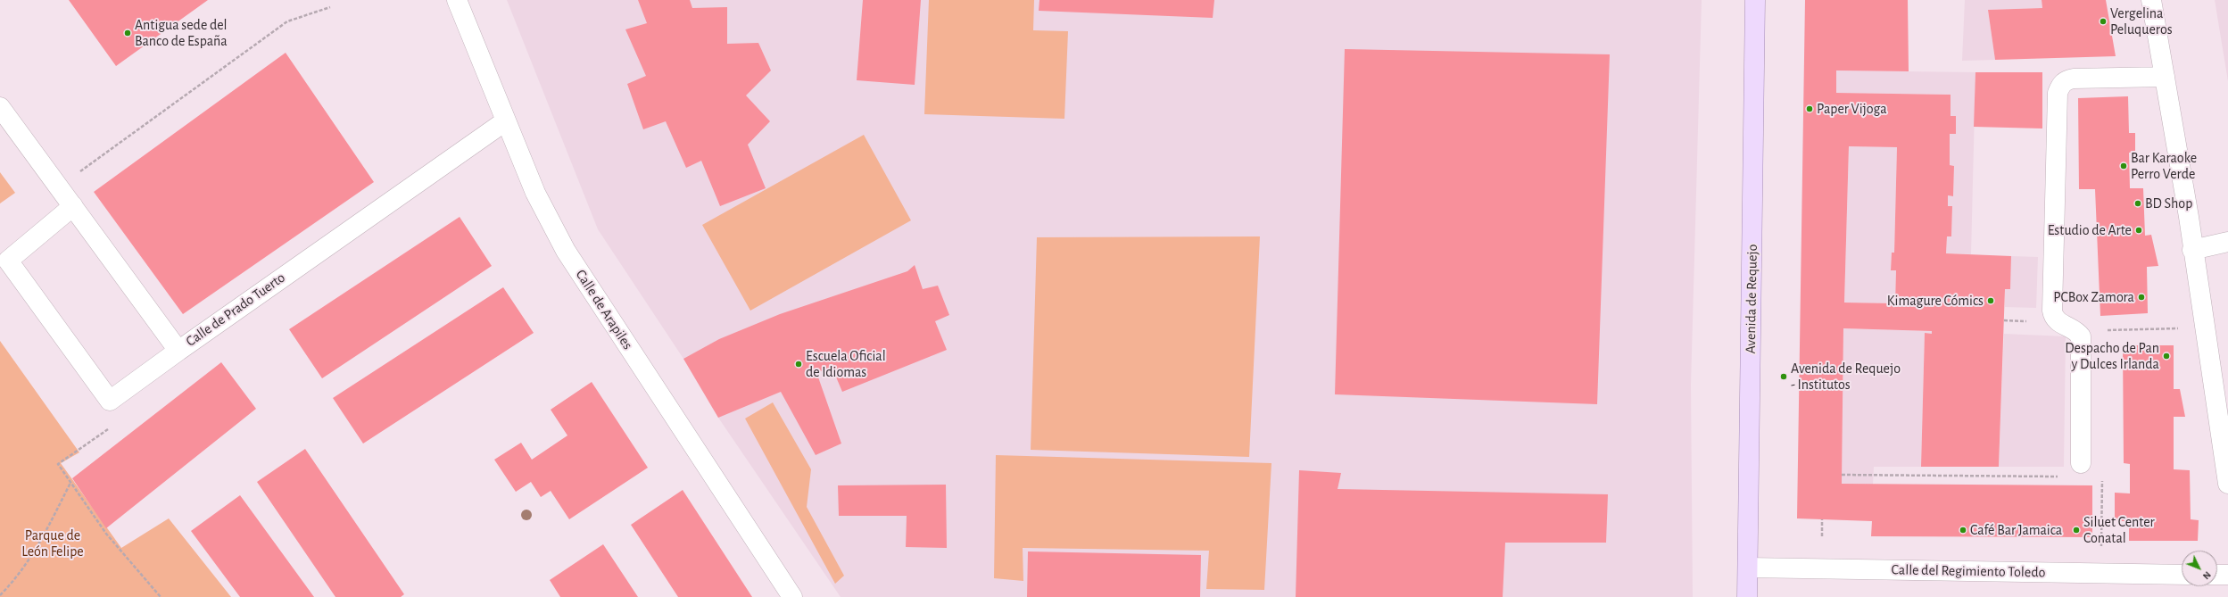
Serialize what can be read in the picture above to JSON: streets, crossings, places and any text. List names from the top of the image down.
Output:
{
  "streets": {
    "main road": ["Avenida de Requejo"],
    "street": ["Calle de Prado Tuerto", "Calle de Arapiles", "Calle del Regimiento Toledo"]
  },
  "crossings": [
    ["Avenida de Requejo", "Calle del Regimiento Toledo"],
    ["Calle de Prado Tuerto", "Calle de Arapiles"]
  ],
  "parks": ["Parque de León Felipe"],
  "places": [
    "Vergelina Peluqueros",
    "Antigua sede del Banco de España",
    "Paper Vijoga",
    "Bar Karaoke Perro Verde",
    "BD Shop",
    "Estudio de Arte",
    "PCBox Zamora",
    "Kimagure Cómics",
    "Despacho de Pan y Dulces Irlanda",
    "Escuela Oficial de Idiomas",
    "Avenida de Requejo - Institutos",
    "Café Bar Jamaica",
    "Siluet Center Conatal"
  ],
  "north": "bottom right"
}
